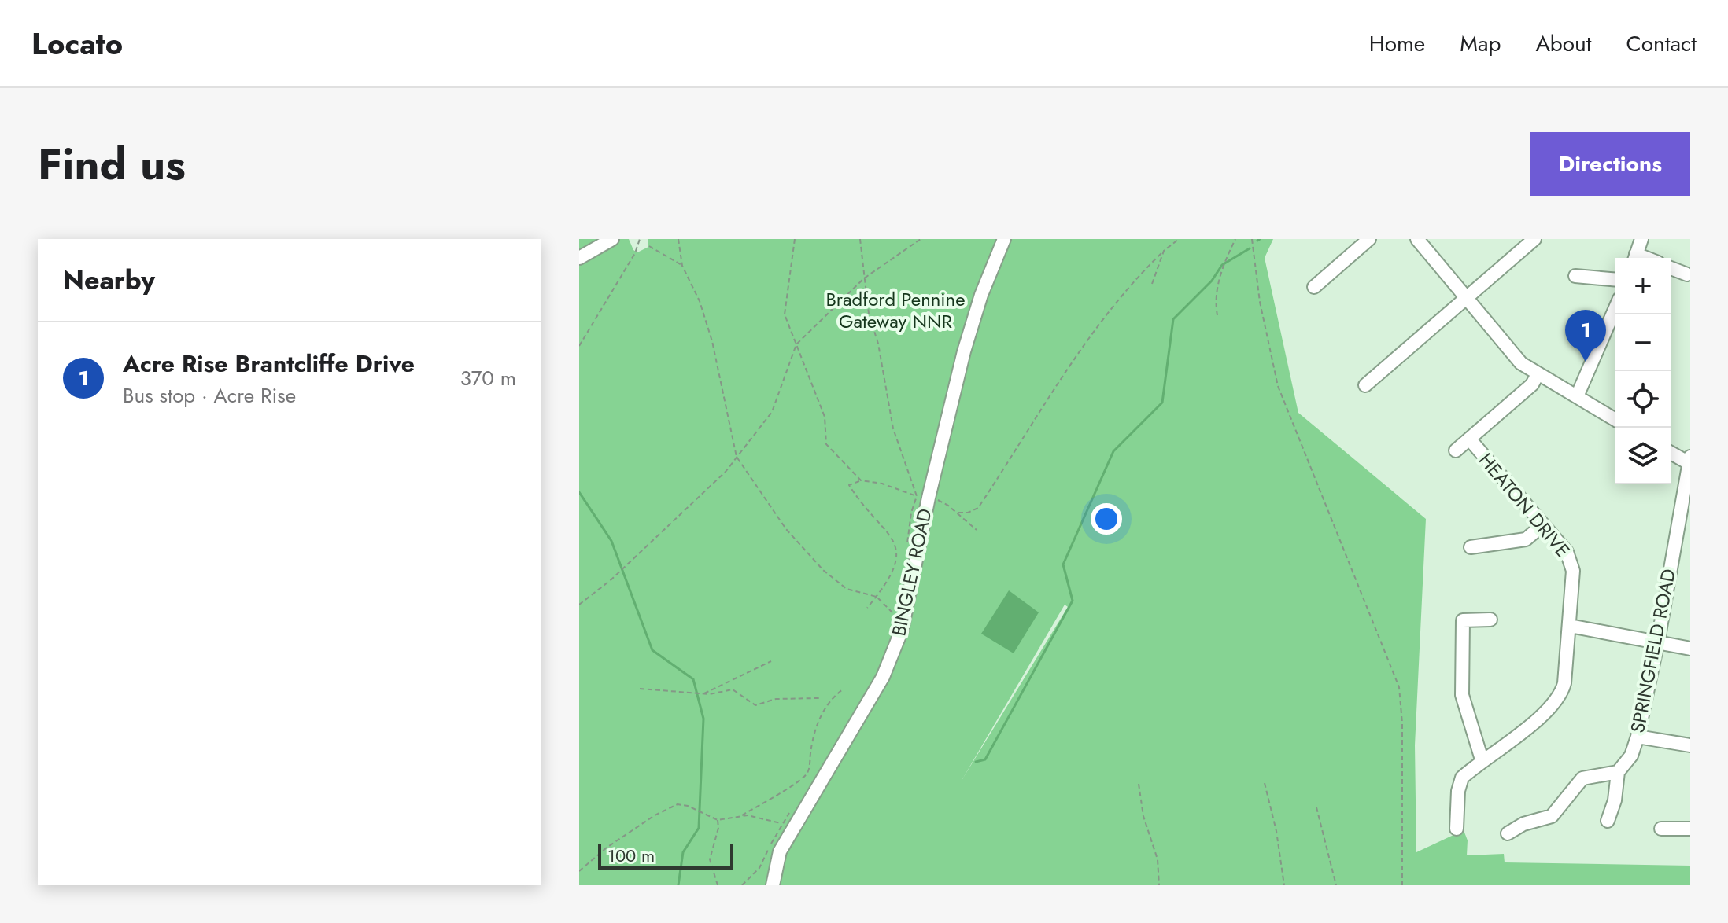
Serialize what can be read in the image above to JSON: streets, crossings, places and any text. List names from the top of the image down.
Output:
{
  "streets": {
    "street": ["HEATON DRIVE", "BINGLEY ROAD", "SPRINGFIELD ROAD"]
  },
  "parks": ["Bradford Pennine Gateway NNR"],
  "scale_bar": "100 m",
  "page": {
    "header": "Locato",
    "nav": [
      "Home",
      "Map",
      "About",
      "Contact"
    ],
    "title": "Find us",
    "buttons": "Directions",
    "heading": "Nearby",
    "map_buttons": ["+", "−"],
    "pins": "1",
    "list": [
      {
        "mark": "1",
        "name": "Acre Rise Brantcliffe Drive",
        "note": "Bus stop · Acre Rise",
        "value": "370 m"
      }
    ],
    "scale": "100 m"
  }
}
